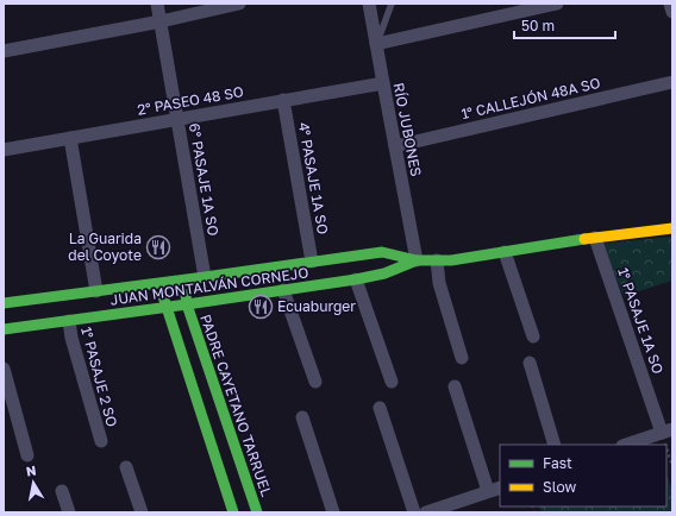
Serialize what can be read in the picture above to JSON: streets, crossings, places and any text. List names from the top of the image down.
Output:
{
  "streets": {
    "street": [
      "1° CALLEJÓN 48A SO",
      "2° PASEO 48 SO",
      "RÍO JUBONES",
      "4° PASAJE 1A SO",
      "6° PASAJE 1A SO",
      "JUAN MONTALVÁN CORNEJO",
      "1° PASAJE 1A SO",
      "1° PASAJE 2 SO",
      "PADRE CAYETANO TARRUEL"
    ]
  },
  "crossings": [
    ["1° CALLEJÓN 48A SO", "RÍO JUBONES"],
    ["2° PASEO 48 SO", "RÍO JUBONES"],
    ["2° PASEO 48 SO", "4° PASAJE 1A SO"],
    ["2° PASEO 48 SO", "6° PASAJE 1A SO"],
    ["RÍO JUBONES", "JUAN MONTALVÁN CORNEJO"],
    ["4° PASAJE 1A SO", "JUAN MONTALVÁN CORNEJO"],
    ["6° PASAJE 1A SO", "JUAN MONTALVÁN CORNEJO"],
    ["JUAN MONTALVÁN CORNEJO", "1° PASAJE 1A SO"],
    ["JUAN MONTALVÁN CORNEJO", "1° PASAJE 2 SO"],
    ["JUAN MONTALVÁN CORNEJO", "PADRE CAYETANO TARRUEL"]
  ],
  "places": {
    "restaurant": ["La Guarida del Coyote", "Ecuaburger"]
  },
  "legend": ["Fast", "Slow"],
  "scale_bar": "50 m",
  "north": "top"
}
